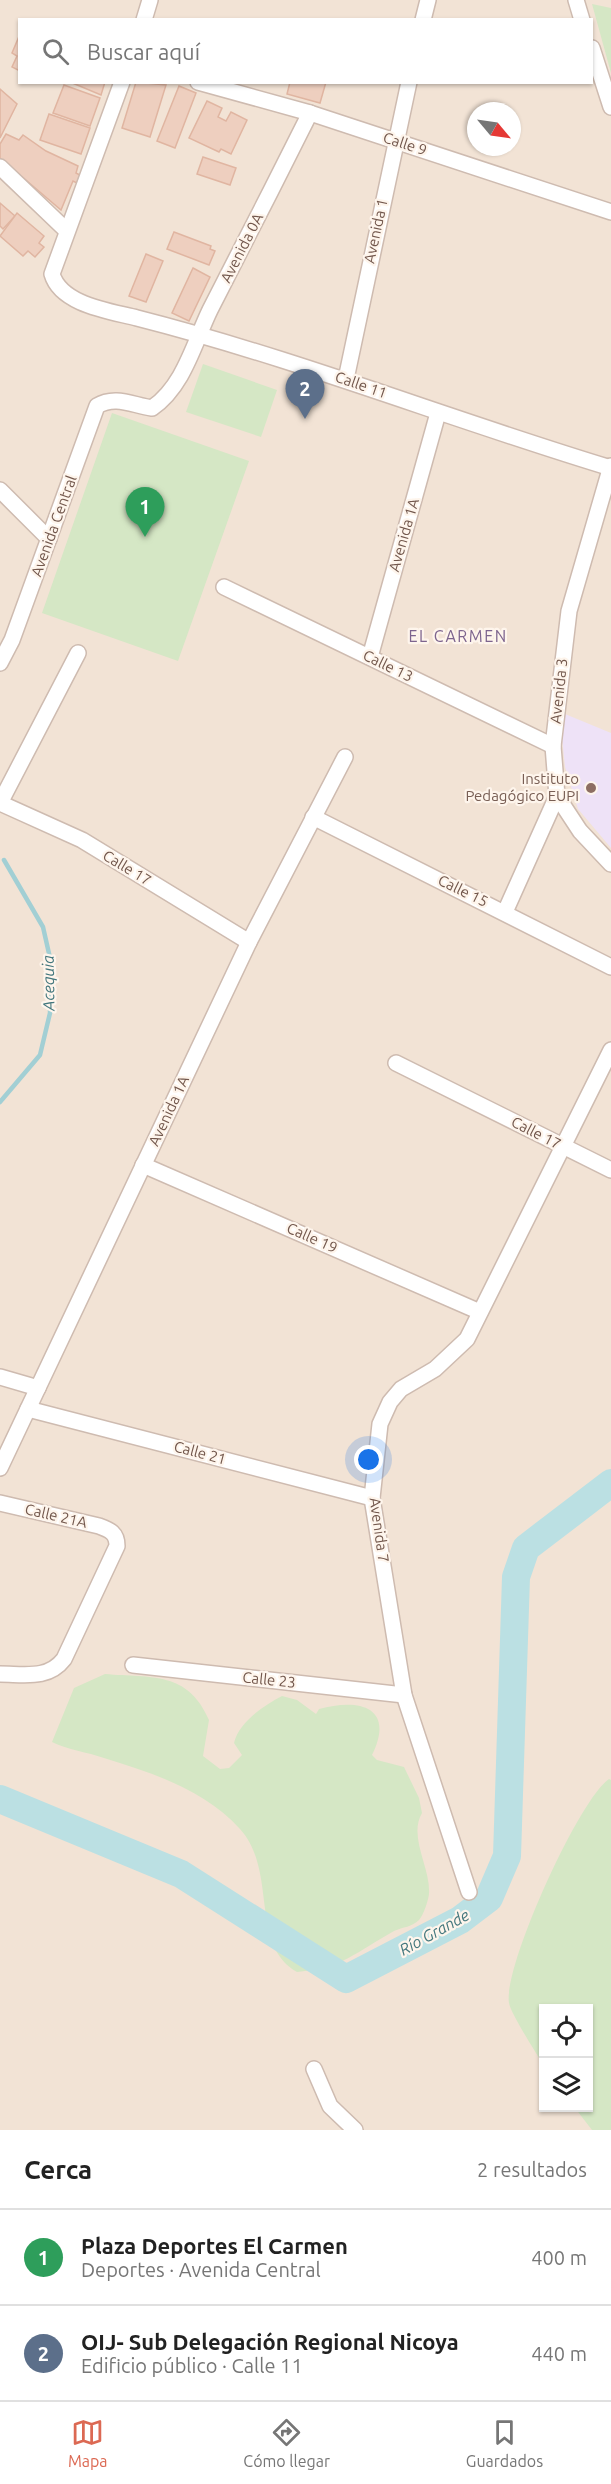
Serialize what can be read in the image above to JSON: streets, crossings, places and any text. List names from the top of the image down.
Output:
{
  "streets": {
    "street": [
      "Calle 9",
      "Avenida 1",
      "Avenida 0A",
      "Calle 11",
      "Avenida Central",
      "Avenida 1A",
      "Calle 13",
      "Avenida 3",
      "Calle 17",
      "Calle 15",
      "Calle 19",
      "Calle 21",
      "Calle 21A",
      "Avenida 7",
      "Calle 23"
    ]
  },
  "crossings": [
    ["Calle 9", "Avenida 1"],
    ["Calle 9", "Avenida 0A"],
    ["Avenida 1", "Calle 11"],
    ["Avenida 0A", "Calle 11"],
    ["Avenida 0A", "Avenida Central"],
    ["Calle 11", "Avenida 1A"],
    ["Calle 11", "Avenida 3"],
    ["Avenida 1A", "Calle 13"],
    ["Avenida 1A", "Calle 17"],
    ["Avenida 1A", "Calle 15"],
    ["Avenida 1A", "Calle 19"],
    ["Avenida 1A", "Calle 21"],
    ["Calle 13", "Avenida 3"],
    ["Avenida 3", "Calle 15"],
    ["Calle 17", "Avenida 7"],
    ["Calle 19", "Avenida 7"],
    ["Calle 21", "Avenida 7"],
    ["Avenida 7", "Calle 23"]
  ],
  "districts": ["EL CARMEN"],
  "water": ["Acequia", "Río Grande"],
  "places": ["Instituto Pedagógico EUPI"],
  "north": "bottom right",
  "page": {
    "search": "Buscar aquí",
    "pins": ["2", "1"],
    "heading": ["Cerca", "2 resultados"],
    "list": [
      {
        "mark": "1",
        "name": "Plaza Deportes El Carmen",
        "note": "Deportes · Avenida Central",
        "value": "400 m"
      },
      {
        "mark": "2",
        "name": "OIJ- Sub Delegación Regional Nicoya",
        "note": "Edificio público · Calle 11",
        "value": "440 m"
      }
    ],
    "nav": ["Mapa", "Cómo llegar", "Guardados"]
  }
}
